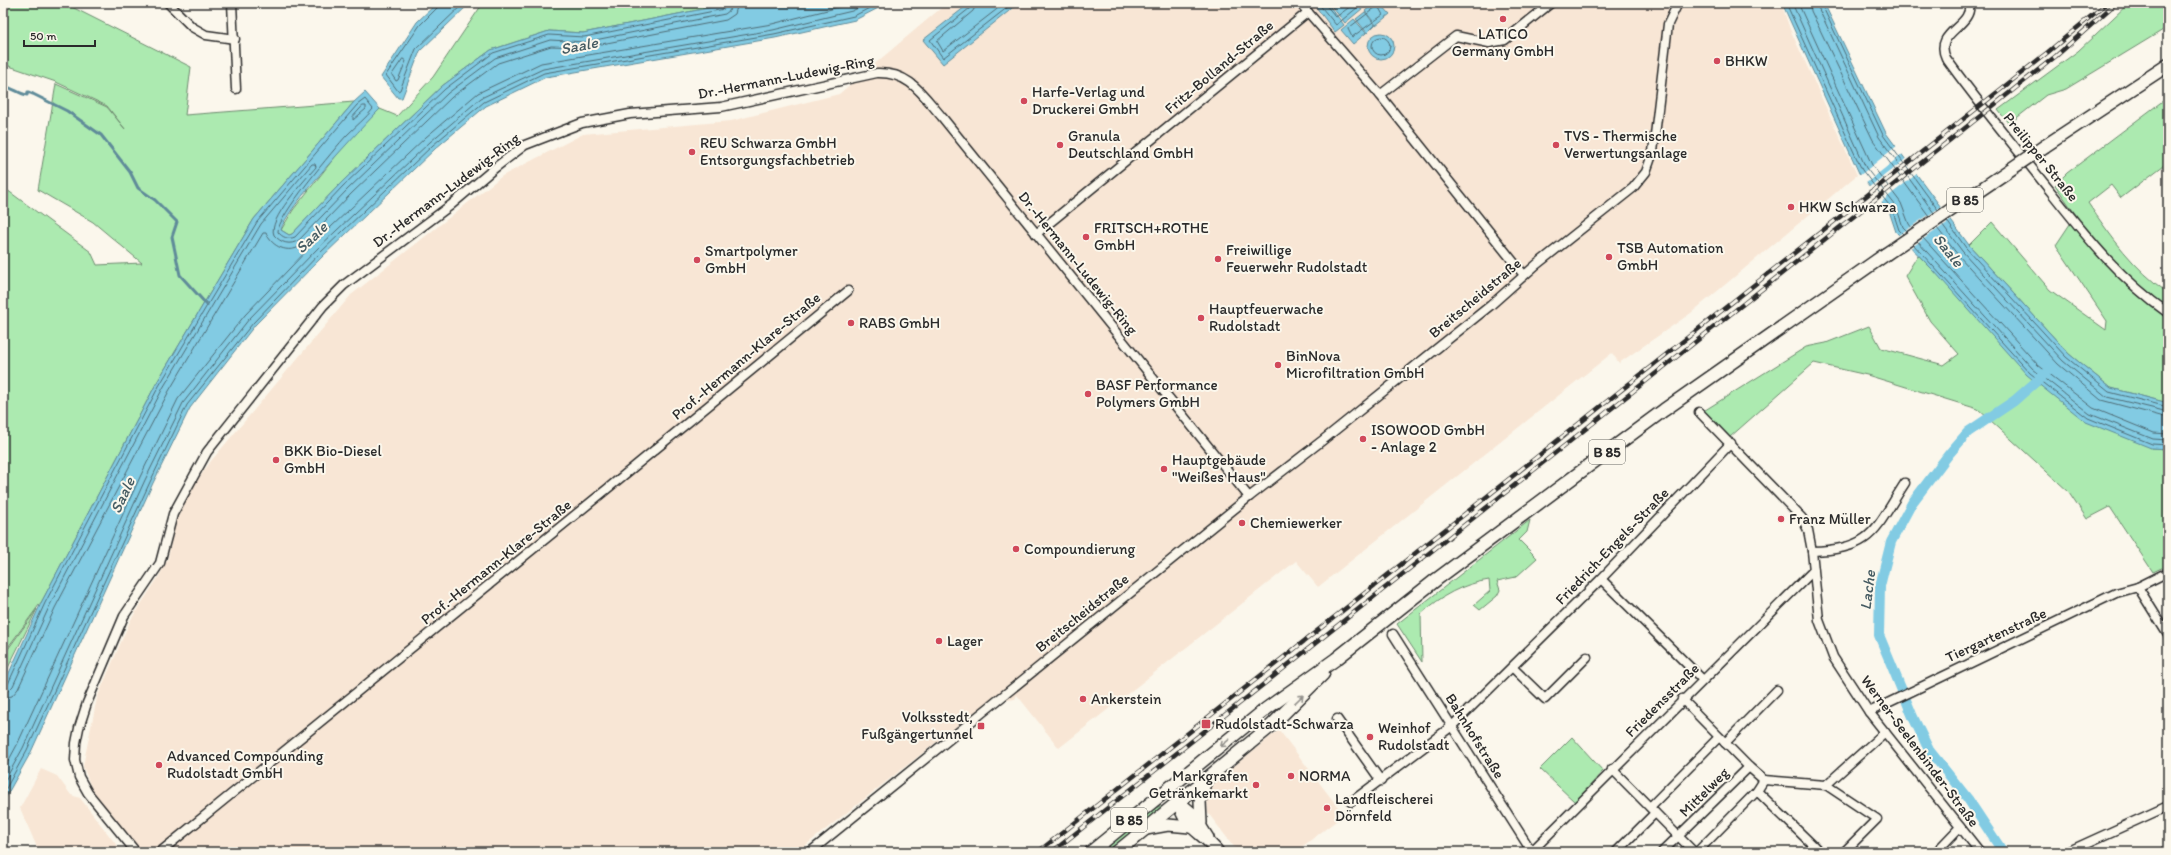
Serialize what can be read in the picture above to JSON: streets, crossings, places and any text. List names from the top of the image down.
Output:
{
  "streets": {
    "main road": ["B 85"],
    "street": [
      "Fritz-Bolland-Straße",
      "Dr.-Hermann-Ludewig-Ring",
      "Preilipper Straße",
      "Breitscheidstraße",
      "Prof.-Hermann-Klare-Straße",
      "Friedrich-Engels-Straße",
      "Tiergartenstraße",
      "Friedensstraße",
      "Bahnhofstraße",
      "Werner-Seelenbinder-Straße",
      "Mittelweg"
    ]
  },
  "crossings": [
    ["Fritz-Bolland-Straße", "Dr.-Hermann-Ludewig-Ring"],
    ["Dr.-Hermann-Ludewig-Ring", "Breitscheidstraße"],
    ["Friedrich-Engels-Straße", "Bahnhofstraße"],
    ["Friedrich-Engels-Straße", "Werner-Seelenbinder-Straße"],
    ["Tiergartenstraße", "Werner-Seelenbinder-Straße"],
    ["Friedensstraße", "Bahnhofstraße"],
    ["Friedensstraße", "Werner-Seelenbinder-Straße"],
    ["Friedensstraße", "Mittelweg"]
  ],
  "water": ["Saale", "Lache"],
  "places": {
    "other": [
      "LATICO Germany GmbH",
      "BHKW",
      "Harfe-Verlag und Druckerei GmbH",
      "Granula Deutschland GmbH",
      "TVS - Thermische Verwertungsanlage",
      "REU Schwarza GmbH Entsorgungsfachbetrieb",
      "HKW Schwarza",
      "FRITSCH+ROTHE GmbH",
      "TSB Automation GmbH",
      "Freiwillige Feuerwehr Rudolstadt",
      "Smartpolymer GmbH",
      "Hauptfeuerwache Rudolstadt",
      "RABS GmbH",
      "BinNova Microfiltration GmbH",
      "BASF Performance Polymers GmbH",
      "ISOWOOD GmbH - Anlage 2",
      "BKK Bio-Diesel GmbH",
      "Hauptgebäude \"Weißes Haus\"",
      "Franz Müller",
      "Chemiewerker",
      "Compoundierung",
      "Lager",
      "Ankerstein",
      "Weinhof Rudolstadt",
      "Advanced Compounding Rudolstadt GmbH",
      "NORMA",
      "Markgrafen Getränkemarkt",
      "Landfleischerei Dörnfeld"
    ],
    "transit": ["Rudolstadt-Schwarza", "Volksstedt, Fußgängertunnel"]
  },
  "scale_bar": "50 m"
}
